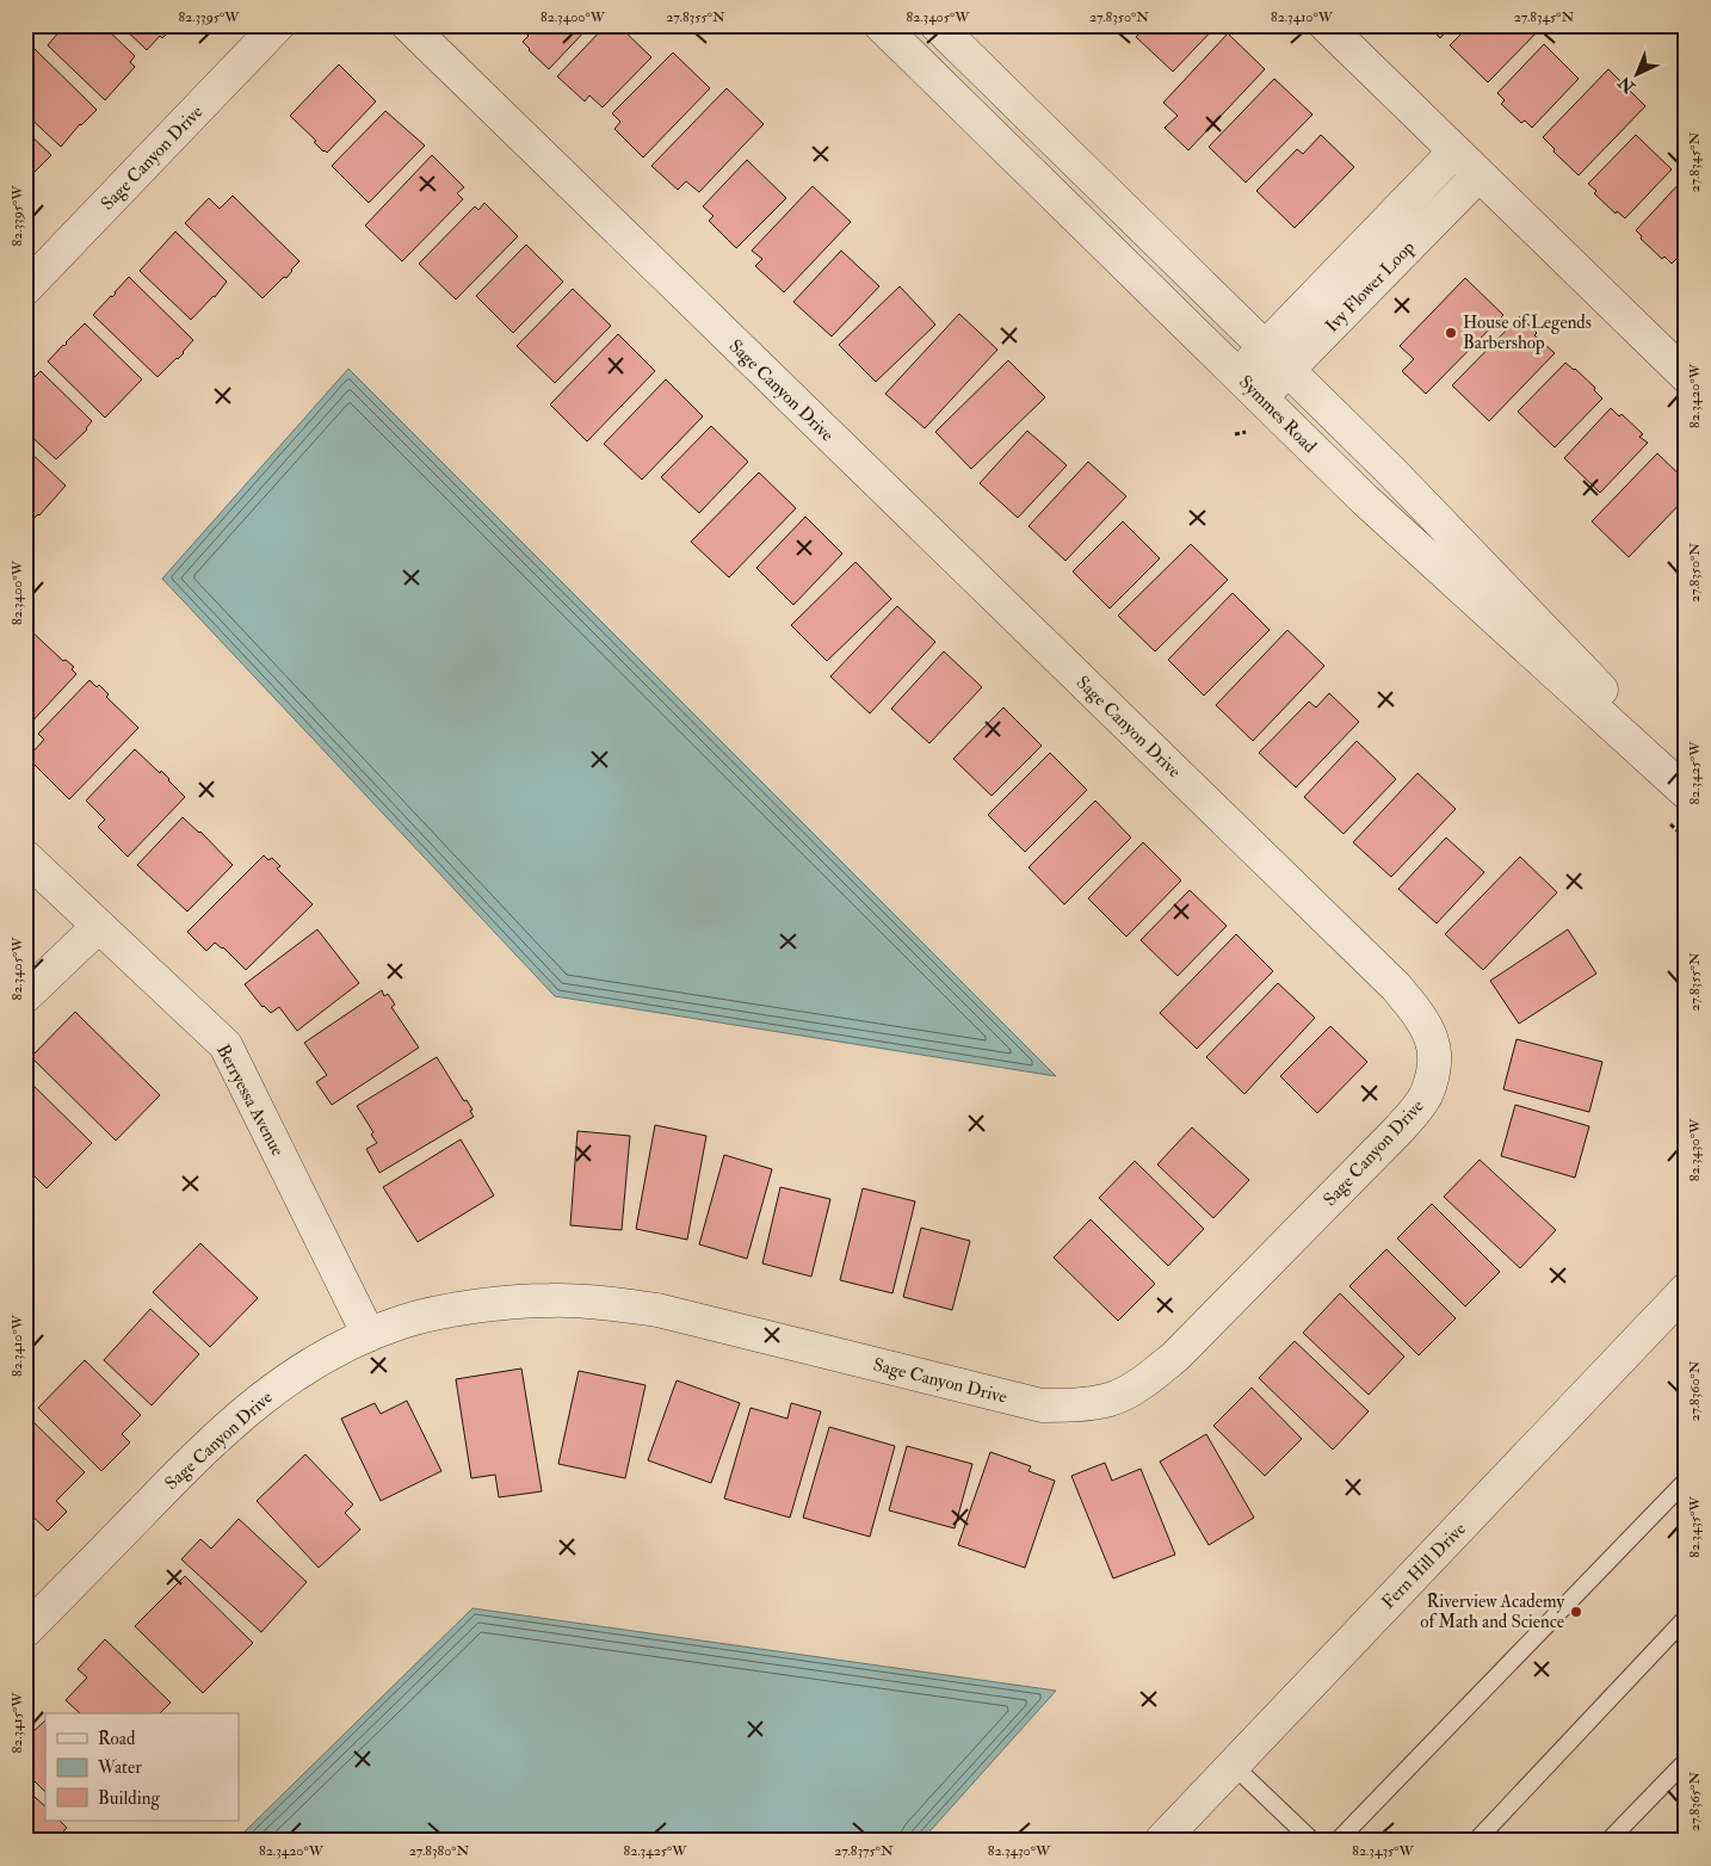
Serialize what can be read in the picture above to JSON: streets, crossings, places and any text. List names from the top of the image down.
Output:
{
  "streets": {
    "street": [
      "Sage Canyon Drive",
      "Ivy Flower Loop",
      "Symmes Road",
      "Berryessa Avenue",
      "Fern Hill Drive"
    ]
  },
  "crossings": [
    ["Sage Canyon Drive", "Berryessa Avenue"],
    ["Ivy Flower Loop", "Symmes Road"]
  ],
  "places": ["House of Legends Barbershop", "Riverview Academy of Math and Science"],
  "legend": ["Road", "Water", "Building"],
  "north": "bottom left",
  "coordinates": [
    "82.3395°W",
    "82.3400°W",
    "27.8355°N",
    "82.3405°W",
    "27.8350°N",
    "82.3410°W",
    "27.8345°N",
    "82.3420°W",
    "82.3425°W",
    "82.3430°W",
    "27.8360°N",
    "82.3435°W",
    "82.3415°W",
    "27.8365°N",
    "27.8380°N",
    "27.8375°N"
  ]
}
